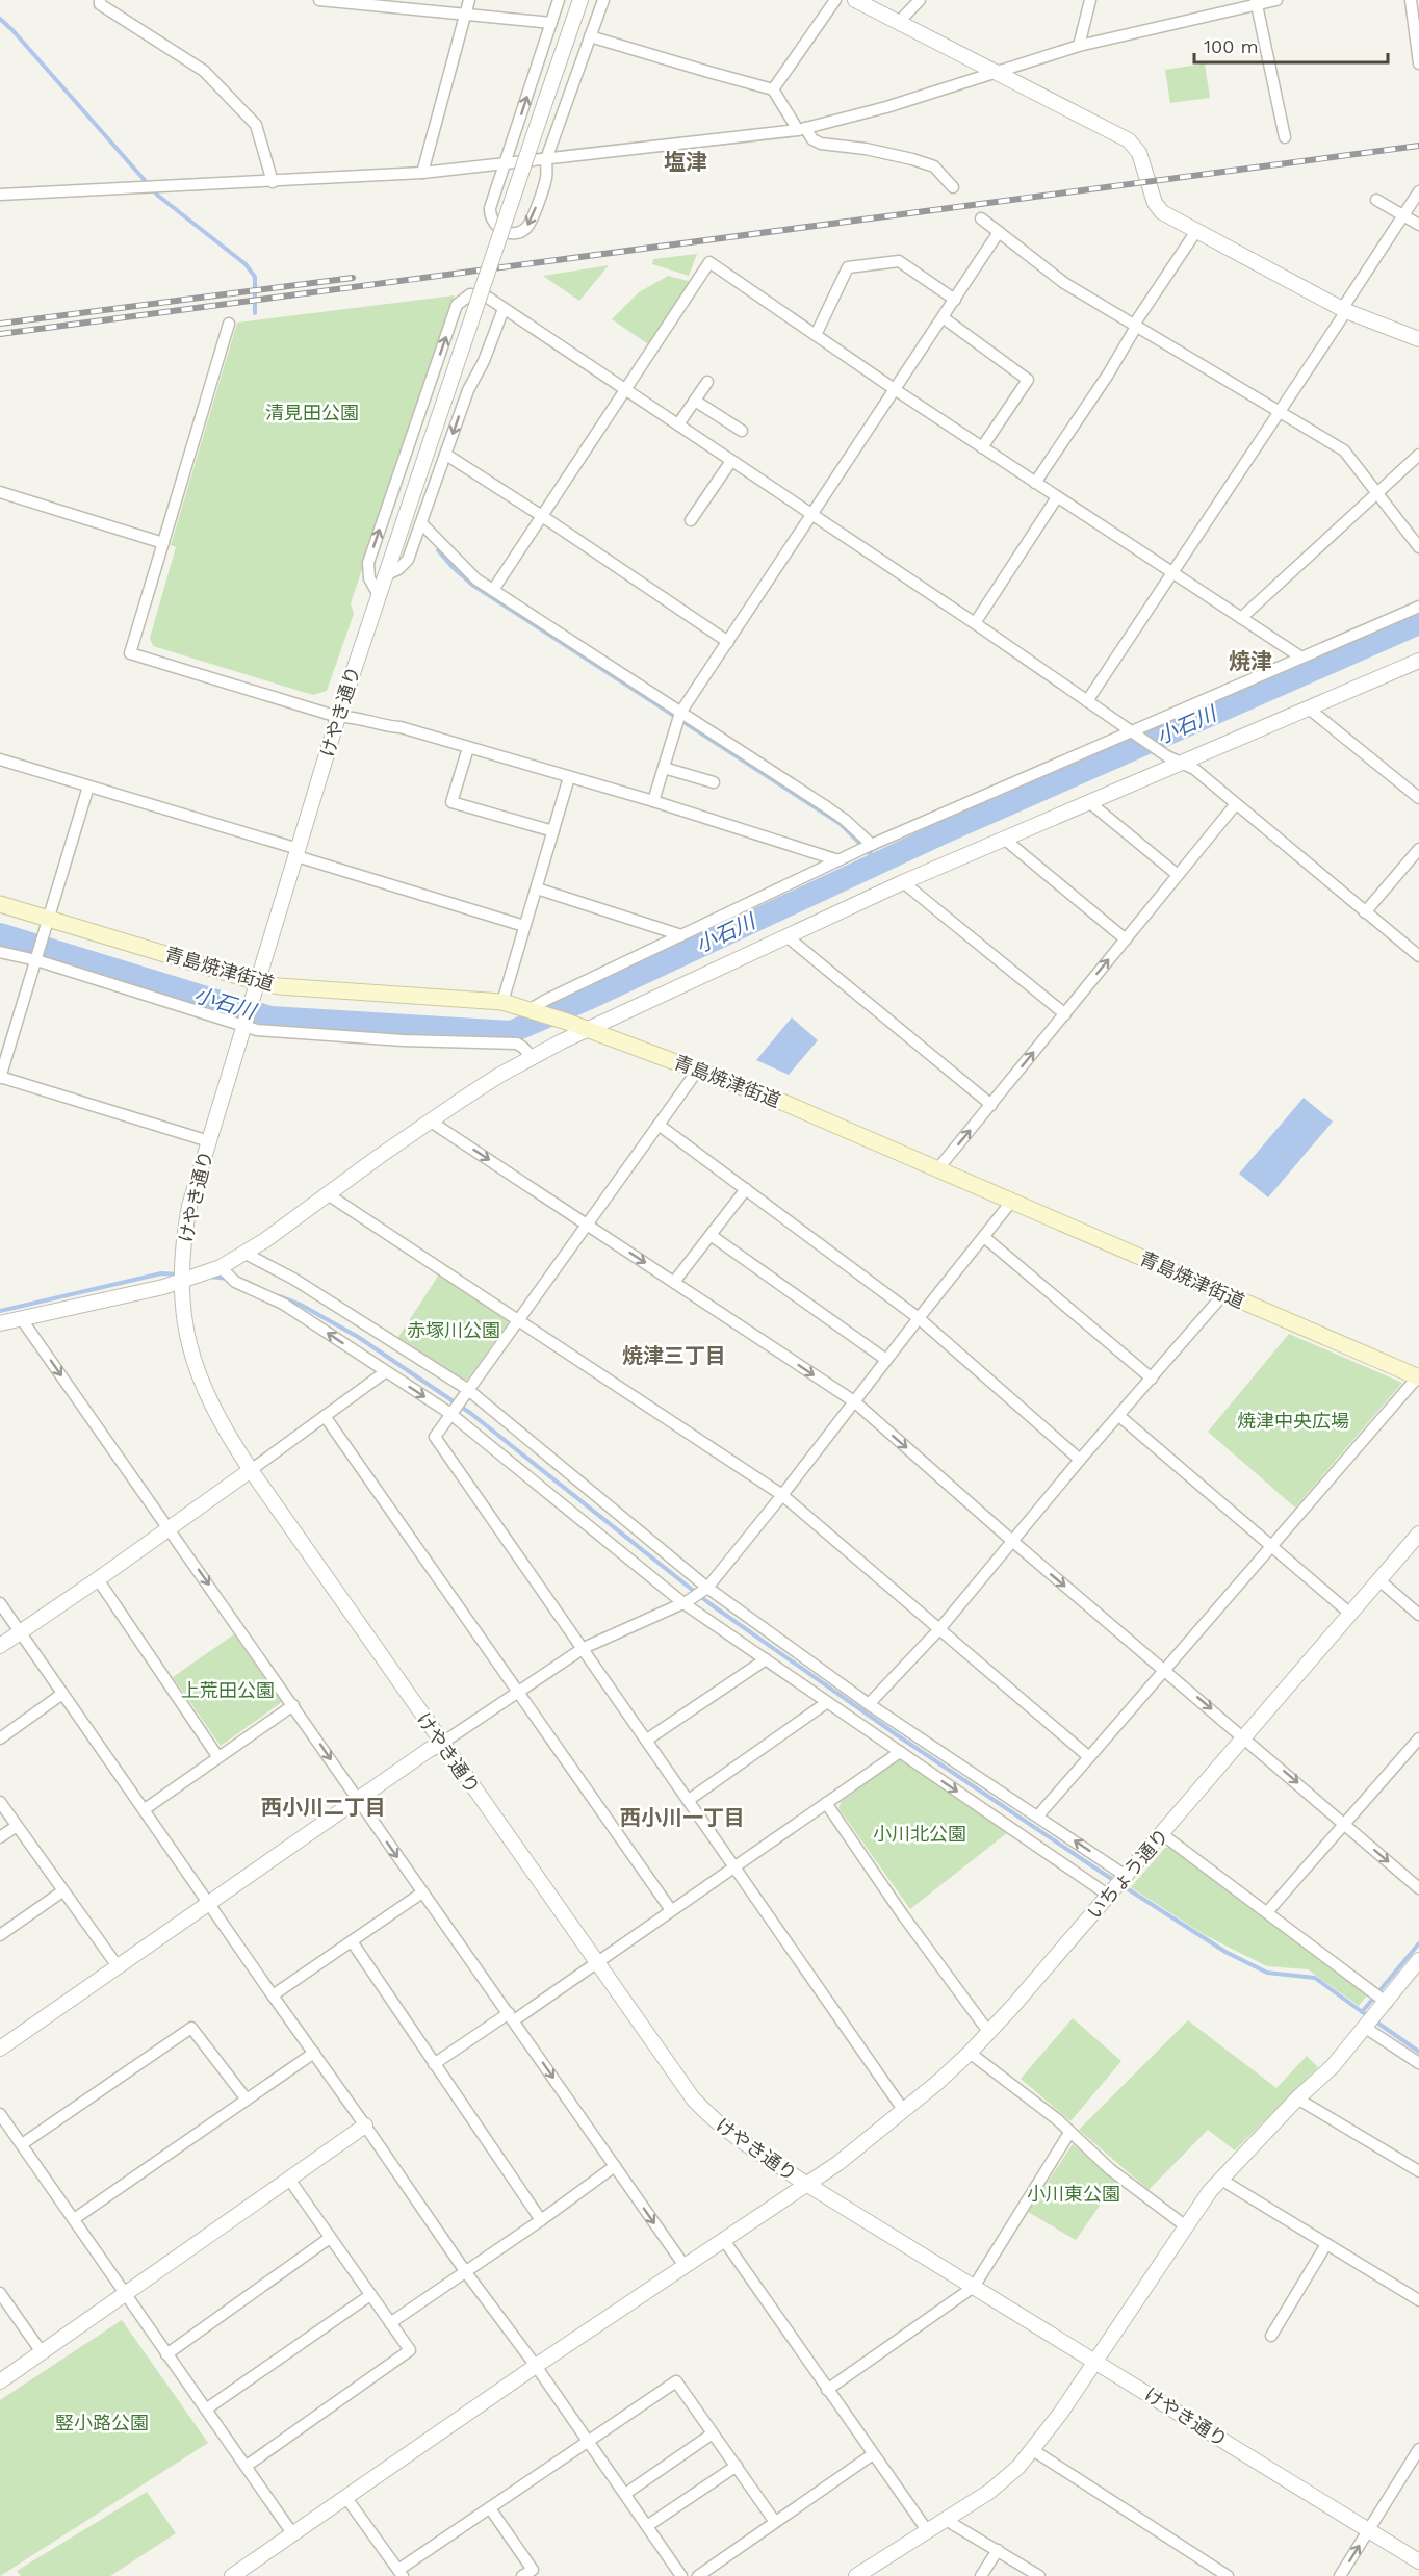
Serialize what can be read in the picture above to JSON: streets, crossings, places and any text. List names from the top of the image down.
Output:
{
  "streets": {
    "main road": ["青島焼津街道"],
    "street": ["けやき通り", "いちょう通り"]
  },
  "crossings": [
    ["けやき通り", "青島焼津街道"],
    ["けやき通り", "いちょう通り"]
  ],
  "districts": [
    "塩津",
    "焼津",
    "焼津三丁目",
    "西小川二丁目",
    "西小川一丁目"
  ],
  "water": ["小石川"],
  "parks": [
    "清見田公園",
    "赤塚川公園",
    "焼津中央広場",
    "上荒田公園",
    "小川北公園",
    "小川東公園",
    "竪小路公園"
  ],
  "scale_bar": "100 m"
}
